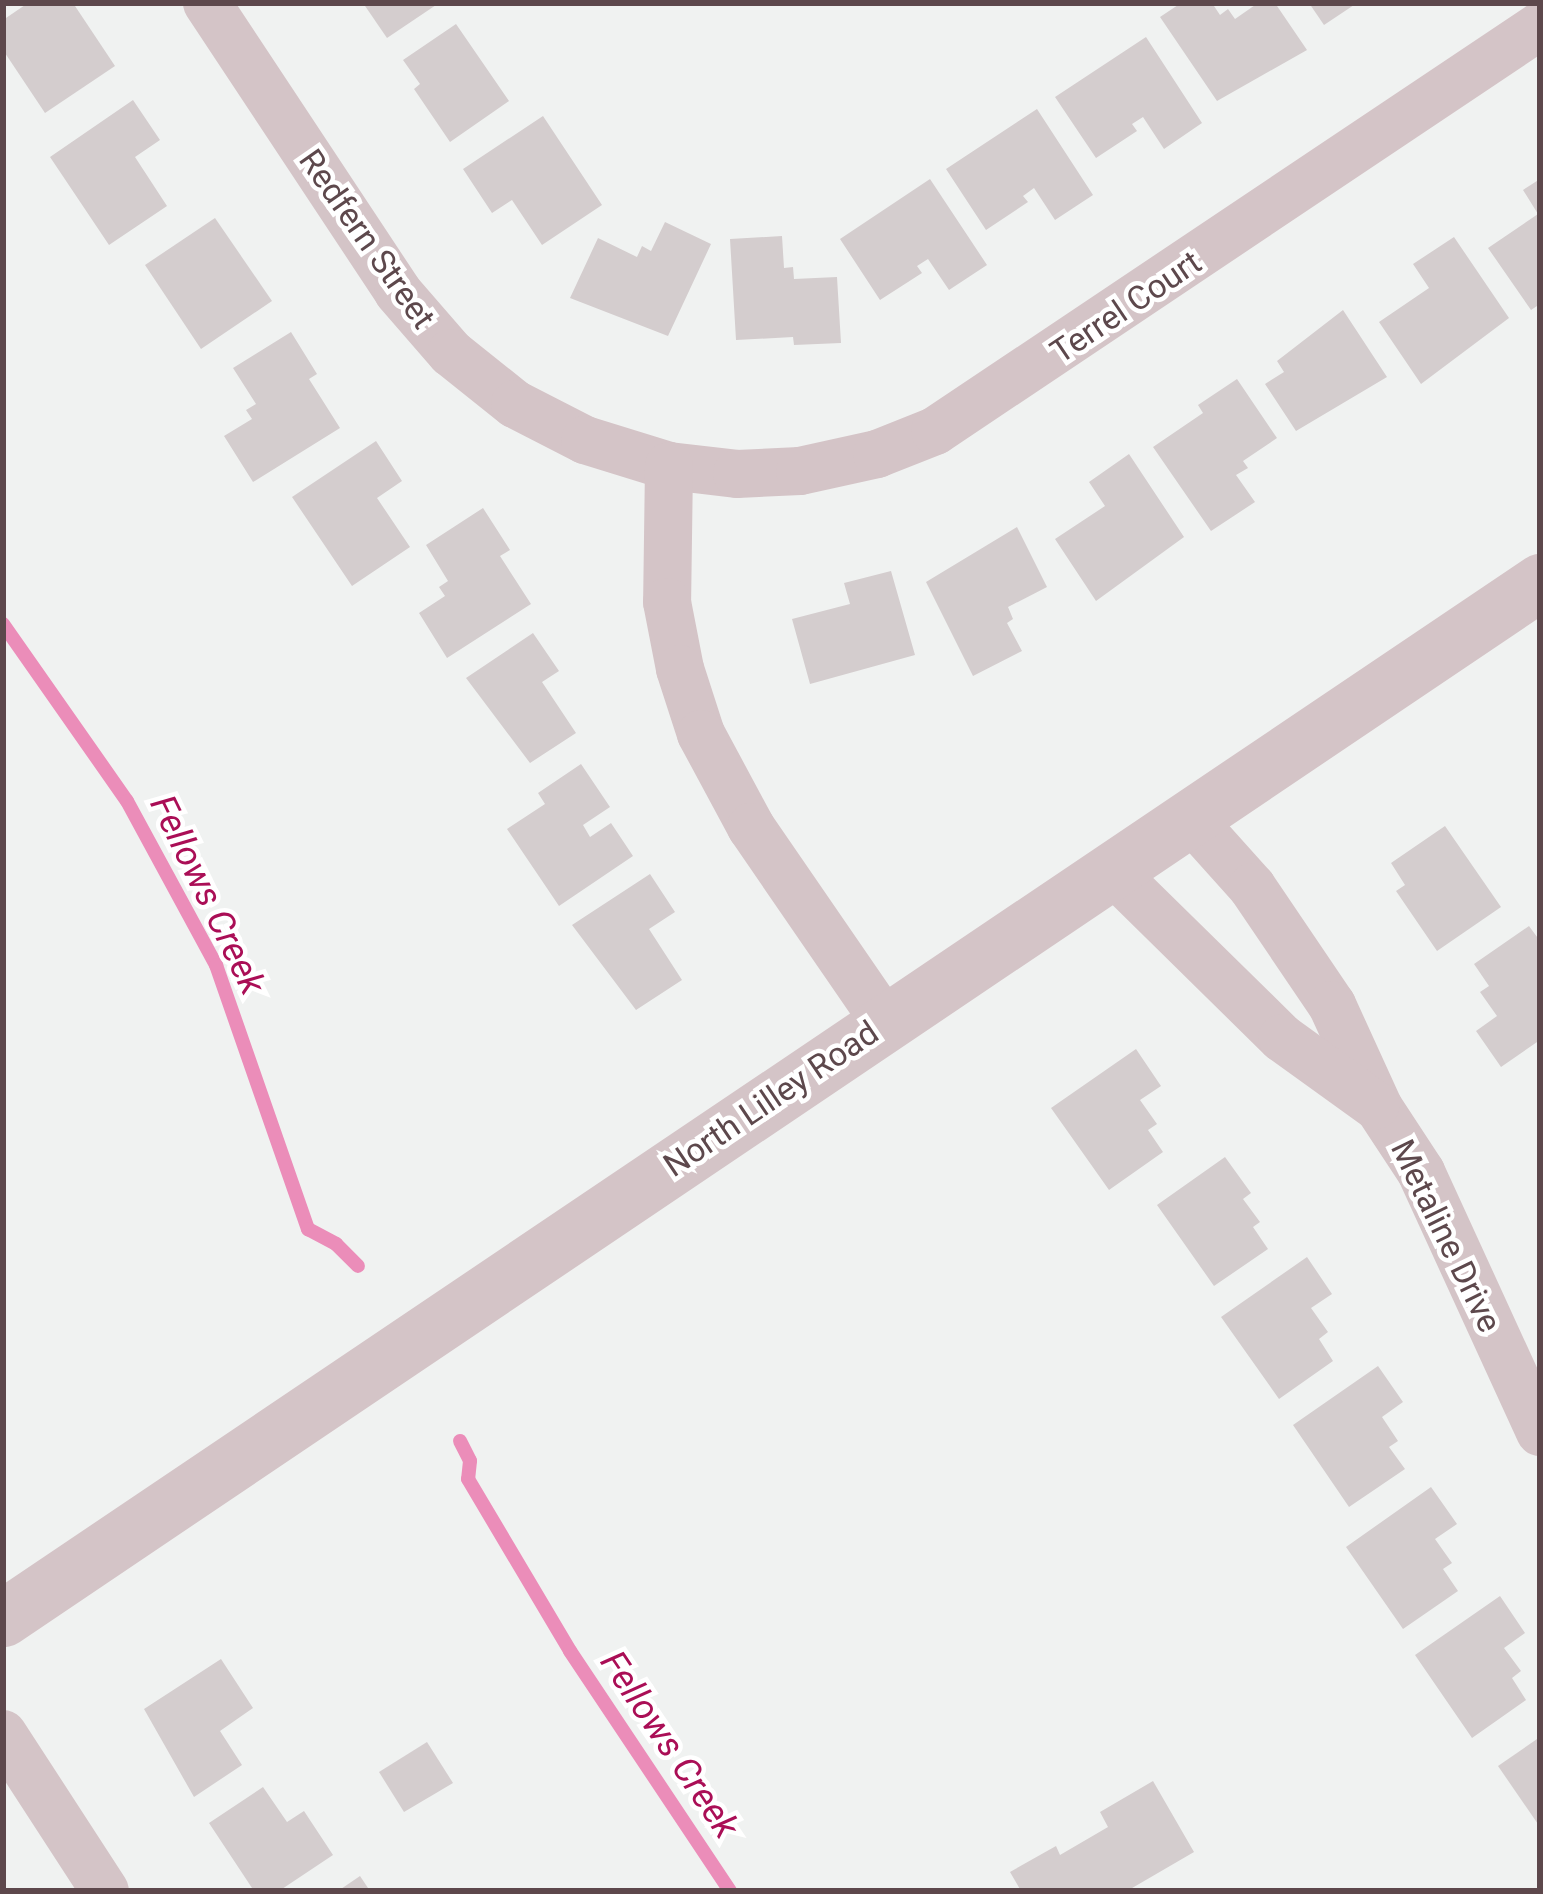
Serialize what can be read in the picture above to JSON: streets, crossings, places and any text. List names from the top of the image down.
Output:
{
  "streets": {
    "street": [
      "Redfern Street",
      "Terrel Court",
      "North Lilley Road",
      "Metaline Drive"
    ]
  },
  "crossings": [
    ["Redfern Street", "Terrel Court"],
    ["North Lilley Road", "Metaline Drive"]
  ],
  "water": ["Fellows Creek"]
}
